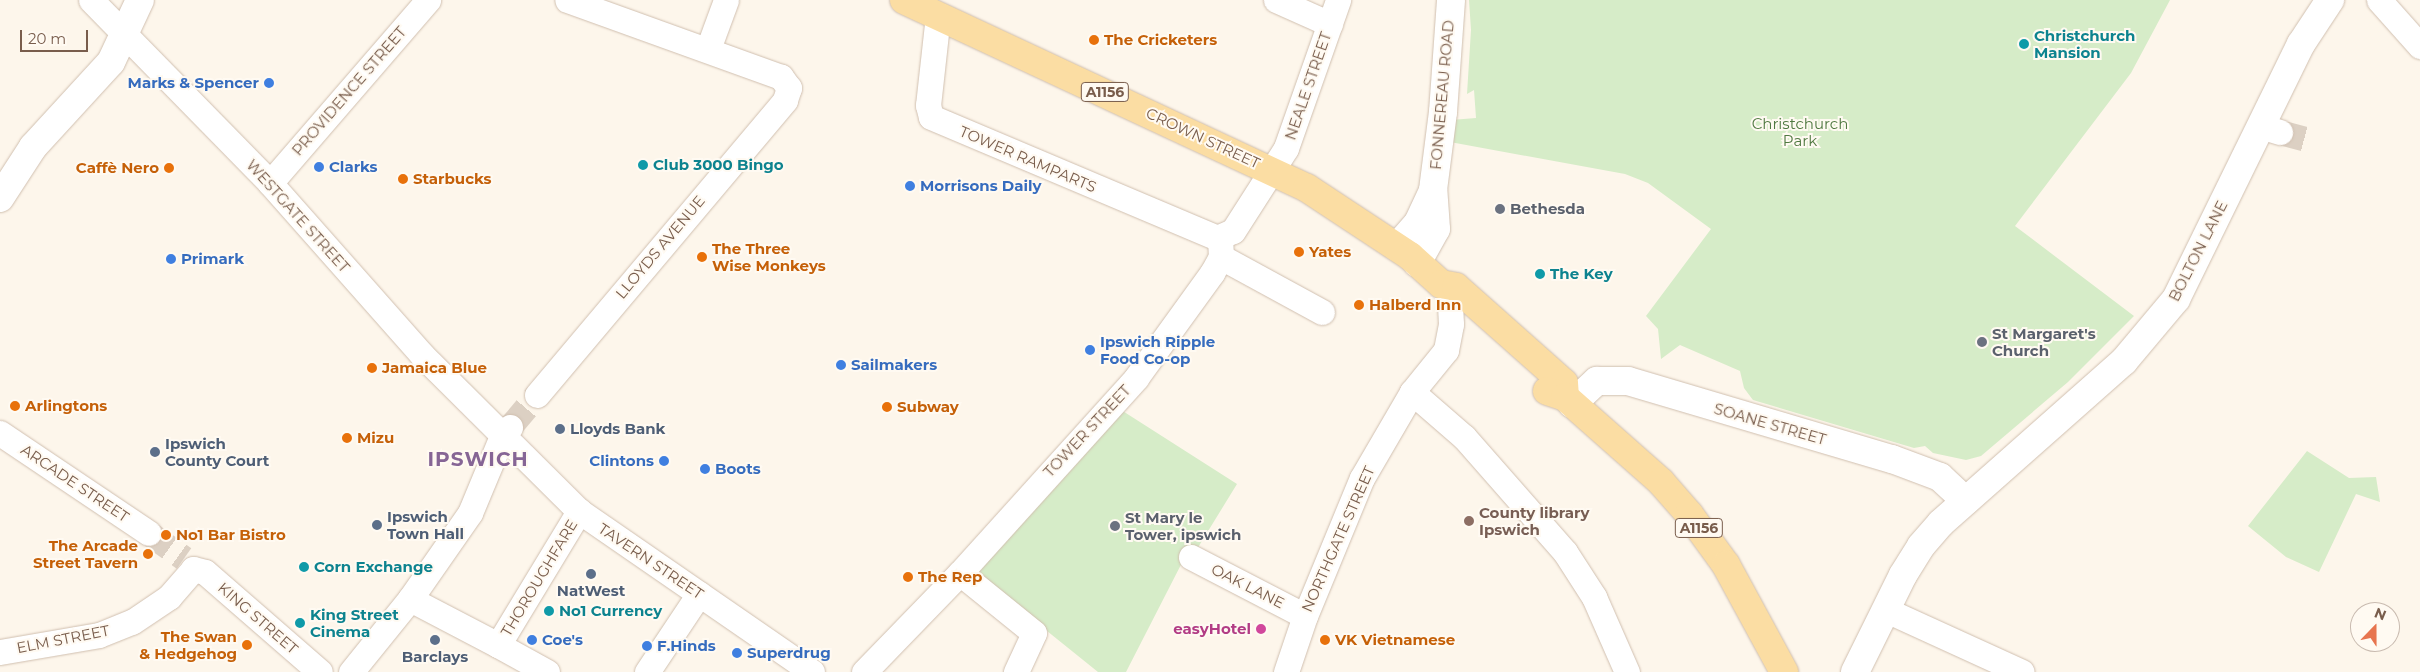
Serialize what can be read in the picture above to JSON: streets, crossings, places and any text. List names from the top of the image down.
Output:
{
  "streets": {
    "main road": [
      "A1156",
      "FONNEREAU ROAD",
      "CROWN STREET",
      "BOLTON LANE",
      "SOANE STREET"
    ],
    "street": [
      "NEALE STREET",
      "PROVIDENCE STREET",
      "TOWER RAMPARTS",
      "WESTGATE STREET",
      "LLOYDS AVENUE",
      "TOWER STREET",
      "ARCADE STREET",
      "NORTHGATE STREET",
      "TAVERN STREET",
      "THOROUGHFARE",
      "OAK LANE",
      "KING STREET",
      "ELM STREET"
    ]
  },
  "crossings": [
    ["NEALE STREET", "CROWN STREET"],
    ["NEALE STREET", "TOWER STREET"],
    ["PROVIDENCE STREET", "WESTGATE STREET"],
    ["A1156", "FONNEREAU ROAD"],
    ["A1156", "CROWN STREET"],
    ["A1156", "SOANE STREET"],
    ["A1156", "NORTHGATE STREET"],
    ["FONNEREAU ROAD", "CROWN STREET"],
    ["CROWN STREET", "TOWER RAMPARTS"],
    ["CROWN STREET", "TOWER STREET"],
    ["TOWER RAMPARTS", "TOWER STREET"],
    ["WESTGATE STREET", "TAVERN STREET"],
    ["BOLTON LANE", "SOANE STREET"],
    ["NORTHGATE STREET", "OAK LANE"],
    ["TAVERN STREET", "THOROUGHFARE"],
    ["KING STREET", "ELM STREET"]
  ],
  "districts": ["IPSWICH"],
  "parks": ["Christchurch Park"],
  "places": [
    "The Cricketers",
    "Christchurch Mansion",
    "Marks & Spencer",
    "Club 3000 Bingo",
    "Clarks",
    "Caffè Nero",
    "Starbucks",
    "Morrisons Daily",
    "Bethesda",
    "Yates",
    "The Three Wise Monkeys",
    "Primark",
    "The Key",
    "Halberd Inn",
    "St Margaret's Church",
    "Ipswich Ripple Food Co-op",
    "Sailmakers",
    "Jamaica Blue",
    "Arlingtons",
    "Subway",
    "Lloyds Bank",
    "Mizu",
    "Ipswich County Court",
    "Clintons",
    "Boots",
    "County library Ipswich",
    "Ipswich Town Hall",
    "St Mary le Tower, ipswich",
    "No1 Bar Bistro",
    "The Arcade Street Tavern",
    "Corn Exchange",
    "NatWest",
    "The Rep",
    "No1 Currency",
    "King Street Cinema",
    "easyHotel",
    "Barclays",
    "Coe's",
    "VK Vietnamese",
    "The Swan & Hedgehog",
    "F.Hinds",
    "Superdrug"
  ],
  "scale_bar": "20 m",
  "north": "top"
}
